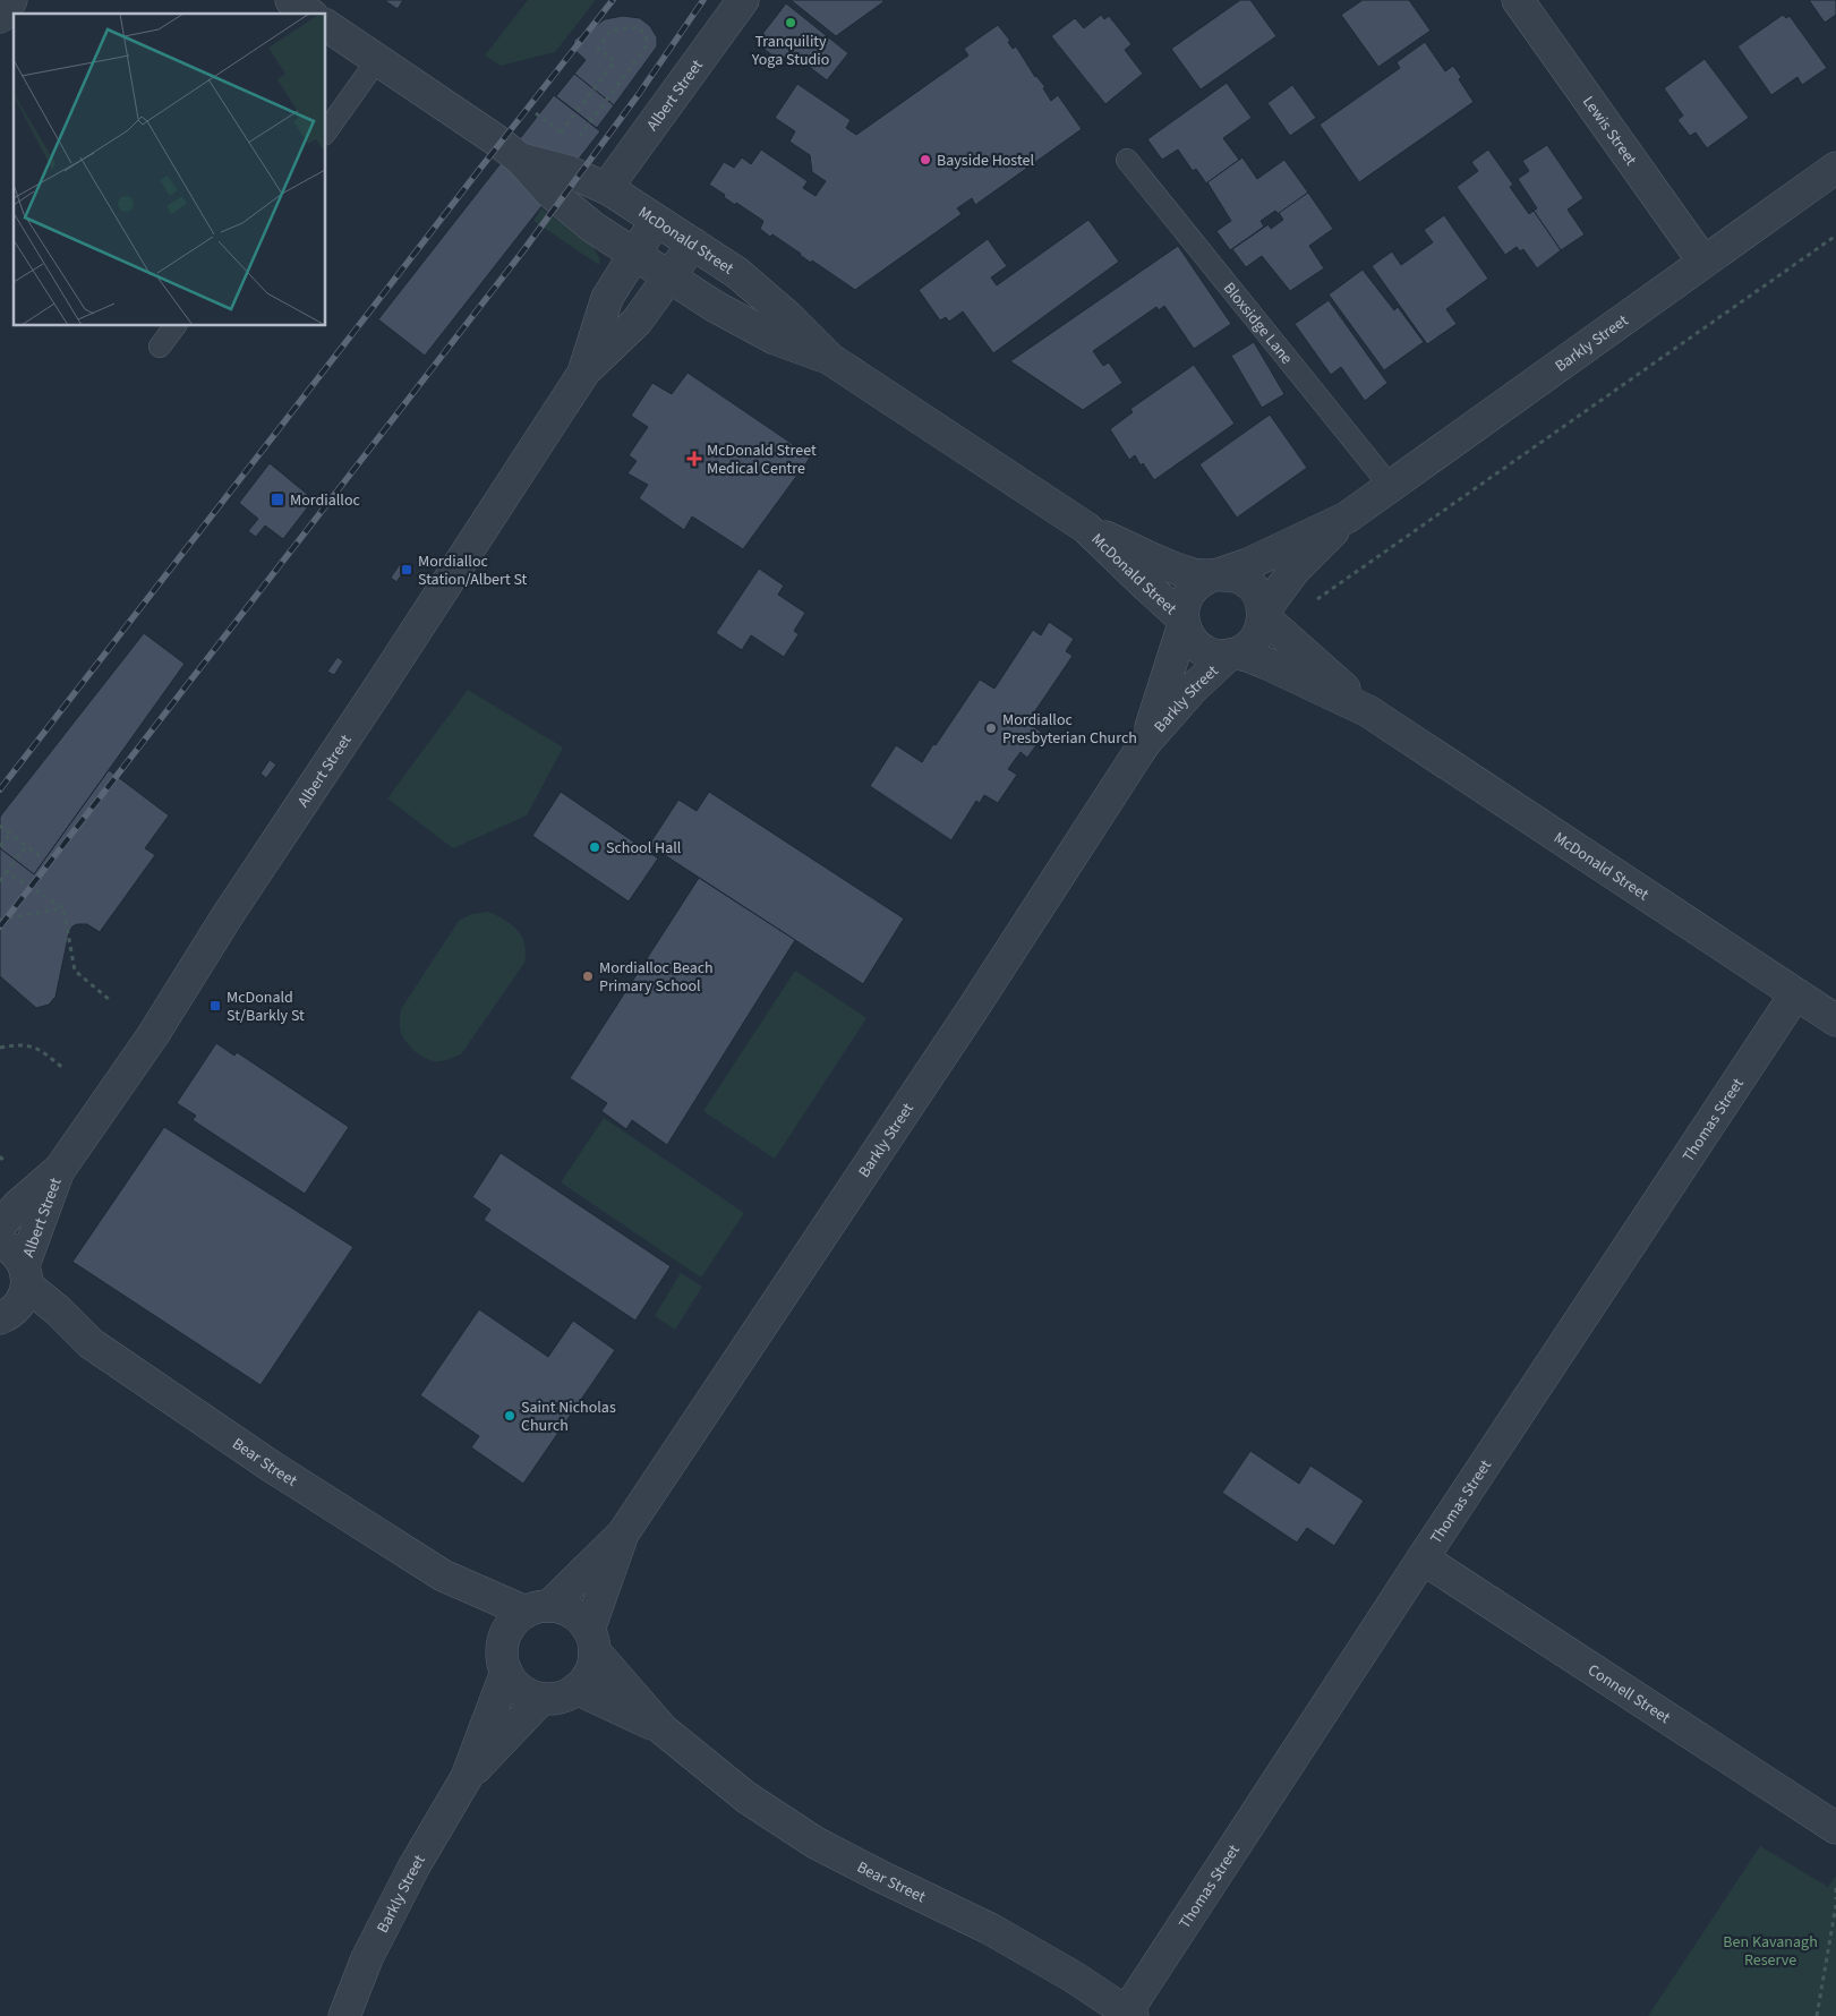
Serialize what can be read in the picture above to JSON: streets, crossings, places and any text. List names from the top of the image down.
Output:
{
  "streets": {
    "street": [
      "Albert Street",
      "Lewis Street",
      "McDonald Street",
      "Barkly Street",
      "Thomas Street",
      "Bear Street",
      "Connell Street"
    ],
    "lane": ["Bloxsidge Lane"]
  },
  "crossings": [
    ["Albert Street", "McDonald Street"],
    ["Albert Street", "Bear Street"],
    ["Lewis Street", "Barkly Street"],
    ["McDonald Street", "Barkly Street"],
    ["McDonald Street", "Thomas Street"],
    ["Bloxsidge Lane", "Barkly Street"],
    ["Barkly Street", "Bear Street"],
    ["Thomas Street", "Bear Street"],
    ["Thomas Street", "Connell Street"]
  ],
  "parks": ["Ben Kavanagh Reserve"],
  "places": {
    "other": [
      "Tranquility Yoga Studio",
      "Bayside Hostel",
      "Mordialloc Presbyterian Church",
      "School Hall",
      "Mordialloc Beach Primary School",
      "Saint Nicholas Church"
    ],
    "health": ["McDonald Street Medical Centre"],
    "transit": ["Mordialloc", "Mordialloc Station/Albert St", "McDonald St/Barkly St"]
  }
}
